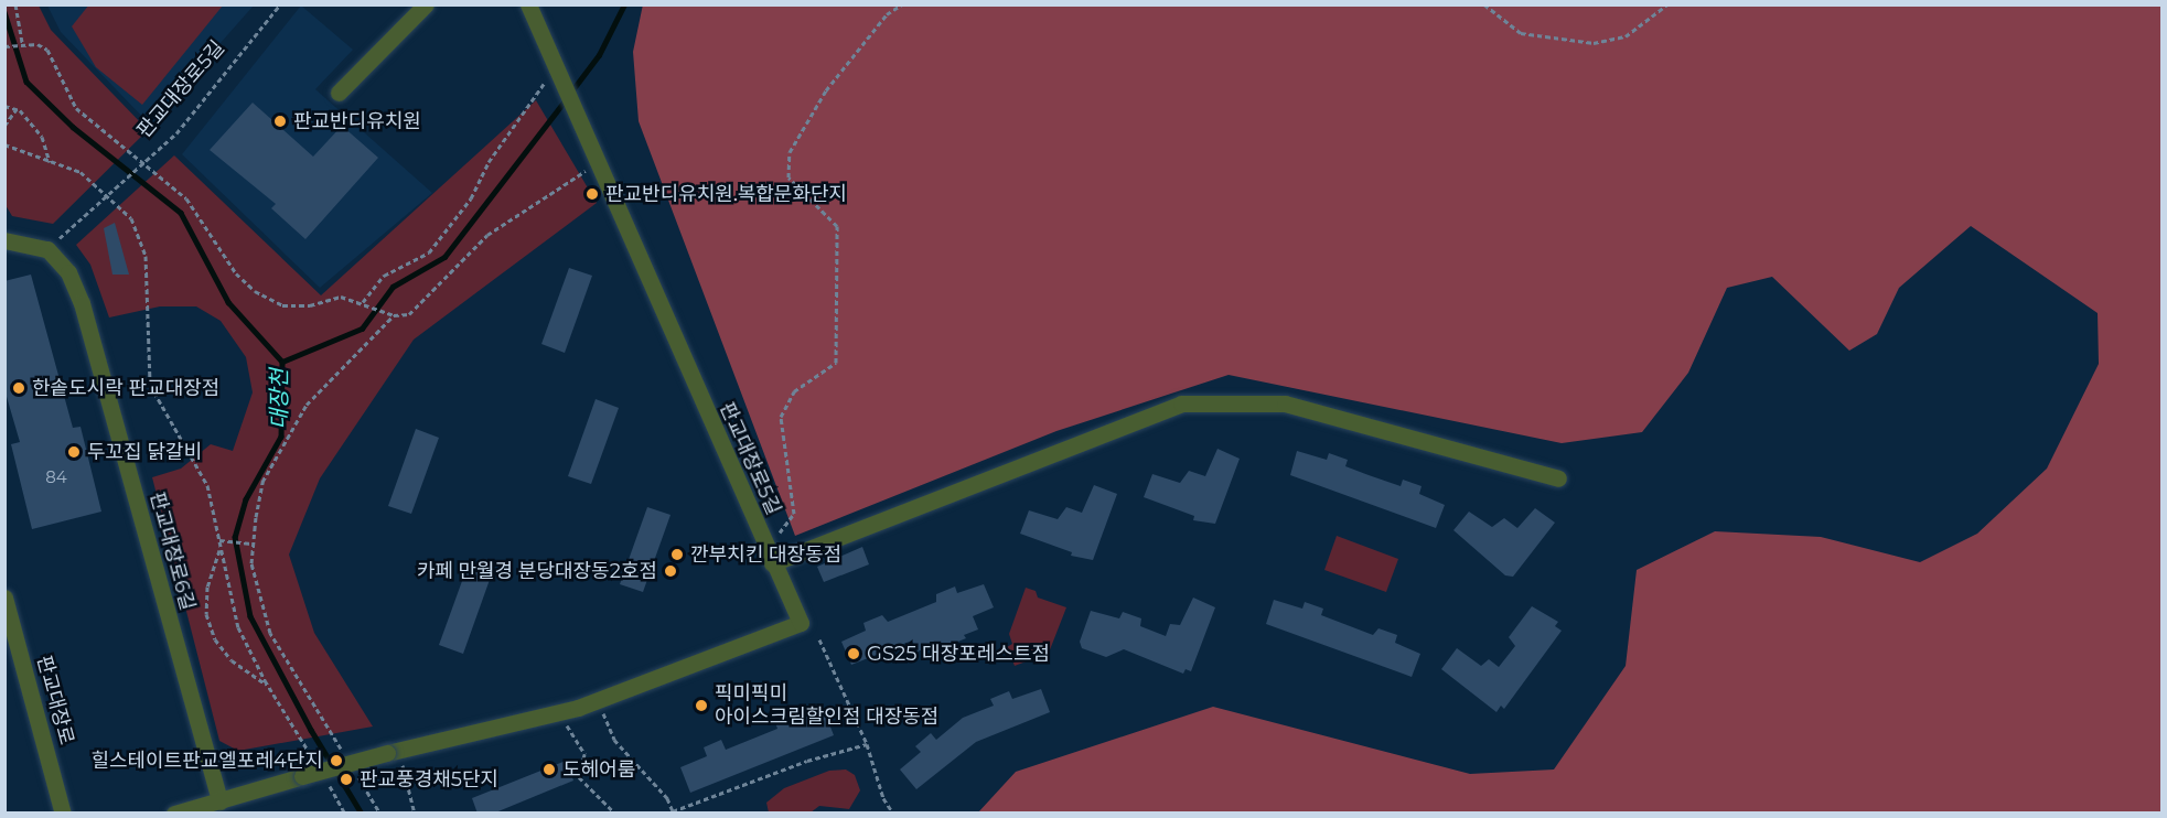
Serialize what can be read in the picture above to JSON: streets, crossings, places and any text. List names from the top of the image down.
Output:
{
  "streets": {
    "street": ["판교대장로5길", "판교대장로6길", "판교대장로"]
  },
  "crossings": [
    ["판교대장로5길", "판교대장로6길"]
  ],
  "water": ["대장천"],
  "places": [
    "판교반디유치원",
    "판교반디유치원.복합문화단지",
    "한솥도시락 판교대장점",
    "두꼬집 닭갈비",
    "깐부치킨 대장동점",
    "카페 만월경 분당대장동2호점",
    "GS25 대장포레스트점",
    "픽미픽미 아이스크림할인점 대장동점",
    "힐스테이트판교엘포레4단지",
    "도헤어룸",
    "판교풍경채5단지"
  ],
  "house_numbers": ["84"]
}
